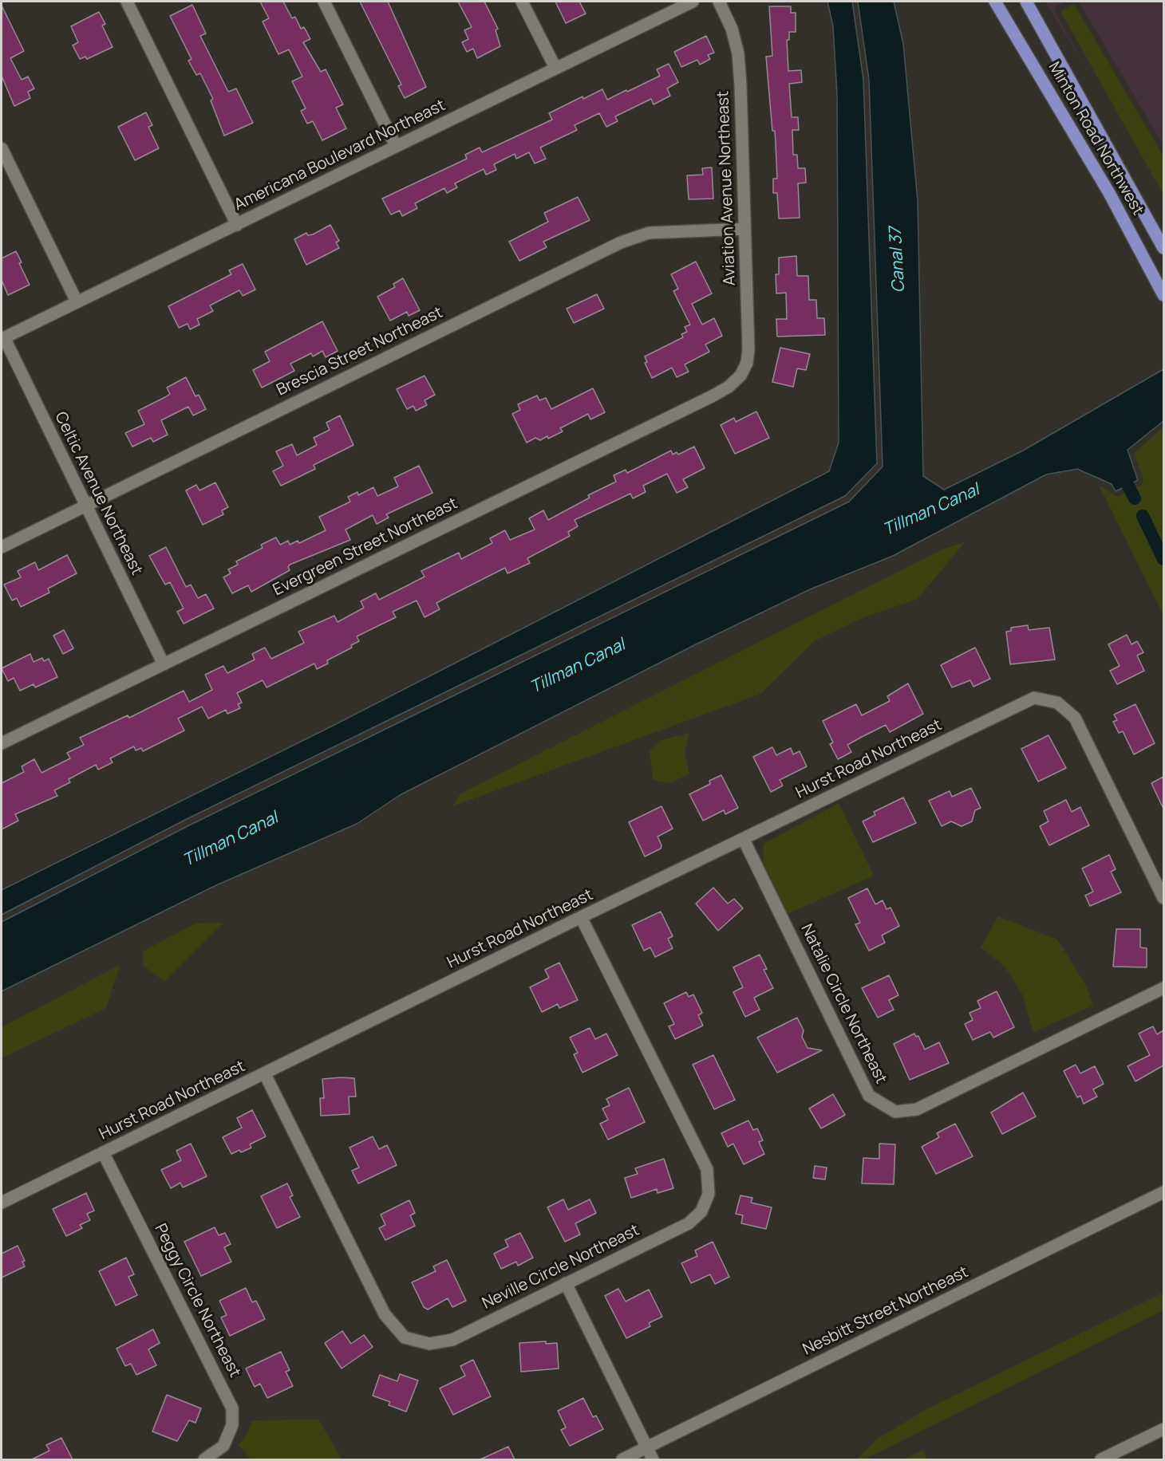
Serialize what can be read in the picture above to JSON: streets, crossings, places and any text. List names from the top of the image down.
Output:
{
  "streets": {
    "main road": ["Minton Road Northwest"],
    "street": [
      "Americana Boulevard Northeast",
      "Aviation Avenue Northeast",
      "Brescia Street Northeast",
      "Celtic Avenue Northeast",
      "Evergreen Street Northeast",
      "Hurst Road Northeast",
      "Natalie Circle Northeast",
      "Neville Circle Northeast",
      "Peggy Circle Northeast",
      "Nesbitt Street Northeast"
    ]
  },
  "crossings": [
    ["Americana Boulevard Northeast", "Celtic Avenue Northeast"],
    ["Aviation Avenue Northeast", "Brescia Street Northeast"],
    ["Aviation Avenue Northeast", "Evergreen Street Northeast"],
    ["Brescia Street Northeast", "Celtic Avenue Northeast"],
    ["Celtic Avenue Northeast", "Evergreen Street Northeast"],
    ["Hurst Road Northeast", "Natalie Circle Northeast"],
    ["Hurst Road Northeast", "Neville Circle Northeast"],
    ["Hurst Road Northeast", "Peggy Circle Northeast"]
  ],
  "water": ["Canal 37", "Tillman Canal"]
}
